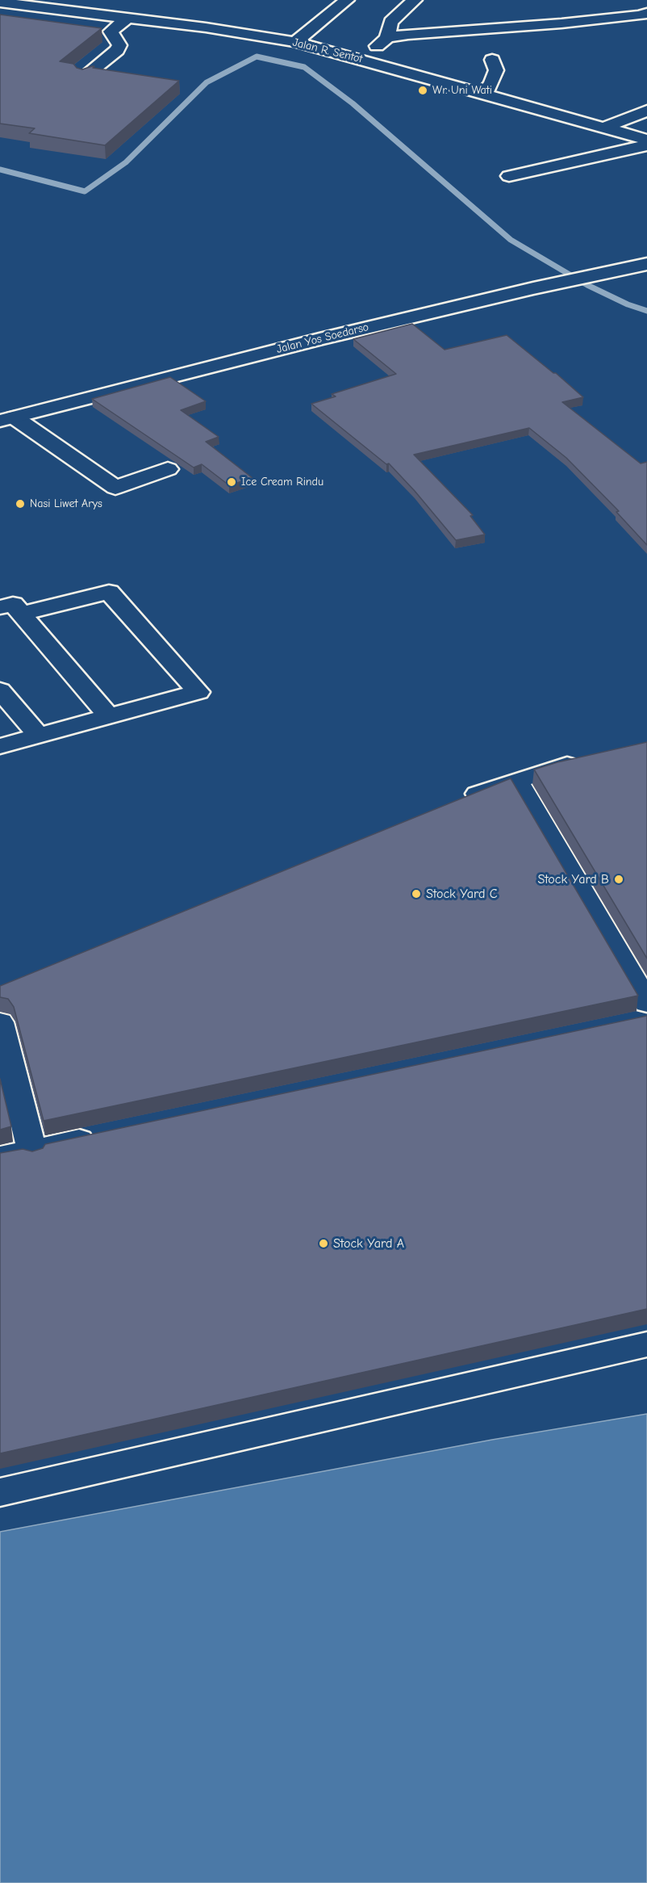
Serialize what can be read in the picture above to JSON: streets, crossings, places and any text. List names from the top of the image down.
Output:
{
  "streets": {
    "main road": ["Jalan R. Sentot", "Jalan Yos Soedarso"]
  },
  "places": [
    "Wr. Uni Wati",
    "Ice Cream Rindu",
    "Nasi Liwet Arys",
    "Stock Yard B",
    "Stock Yard C",
    "Stock Yard A"
  ]
}
